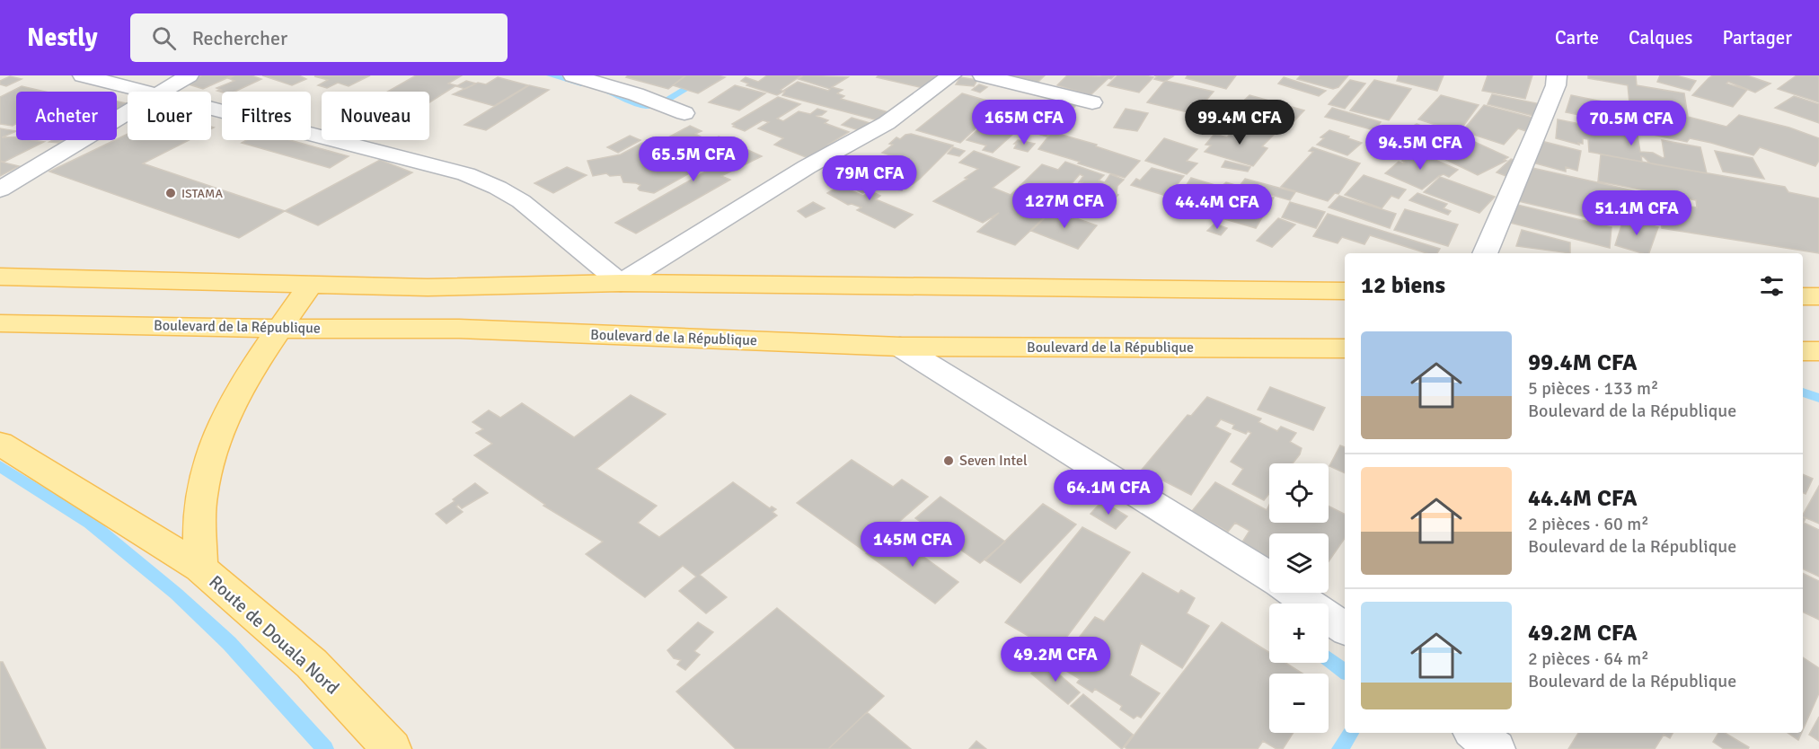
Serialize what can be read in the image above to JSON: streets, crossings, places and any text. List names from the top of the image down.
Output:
{
  "streets": {
    "main road": ["Boulevard de la République", "Route de Douala Nord"]
  },
  "places": ["ISTAMA", "Seven Intel"],
  "page": {
    "header": "Nestly",
    "search": "Rechercher",
    "nav": ["Carte", "Calques", "Partager"],
    "chip": [
      "Acheter",
      "Louer",
      "Filtres",
      "Nouveau"
    ],
    "price": [
      "165M CFA",
      "99.4M CFA",
      "70.5M CFA",
      "94.5M CFA",
      "65.5M CFA",
      "79M CFA",
      "127M CFA",
      "44.4M CFA",
      "51.1M CFA",
      "64.1M CFA",
      "145M CFA",
      "49.2M CFA"
    ],
    "heading": "12 biens",
    "list": [
      {
        "name": "99.4M CFA",
        "note": "5 pièces · 133 m² · Boulevard de la République"
      },
      {
        "name": "44.4M CFA",
        "note": "2 pièces · 60 m² · Boulevard de la République"
      },
      {
        "name": "49.2M CFA",
        "note": "2 pièces · 64 m² · Boulevard de la République"
      }
    ],
    "map_buttons": ["+", "−"]
  }
}
